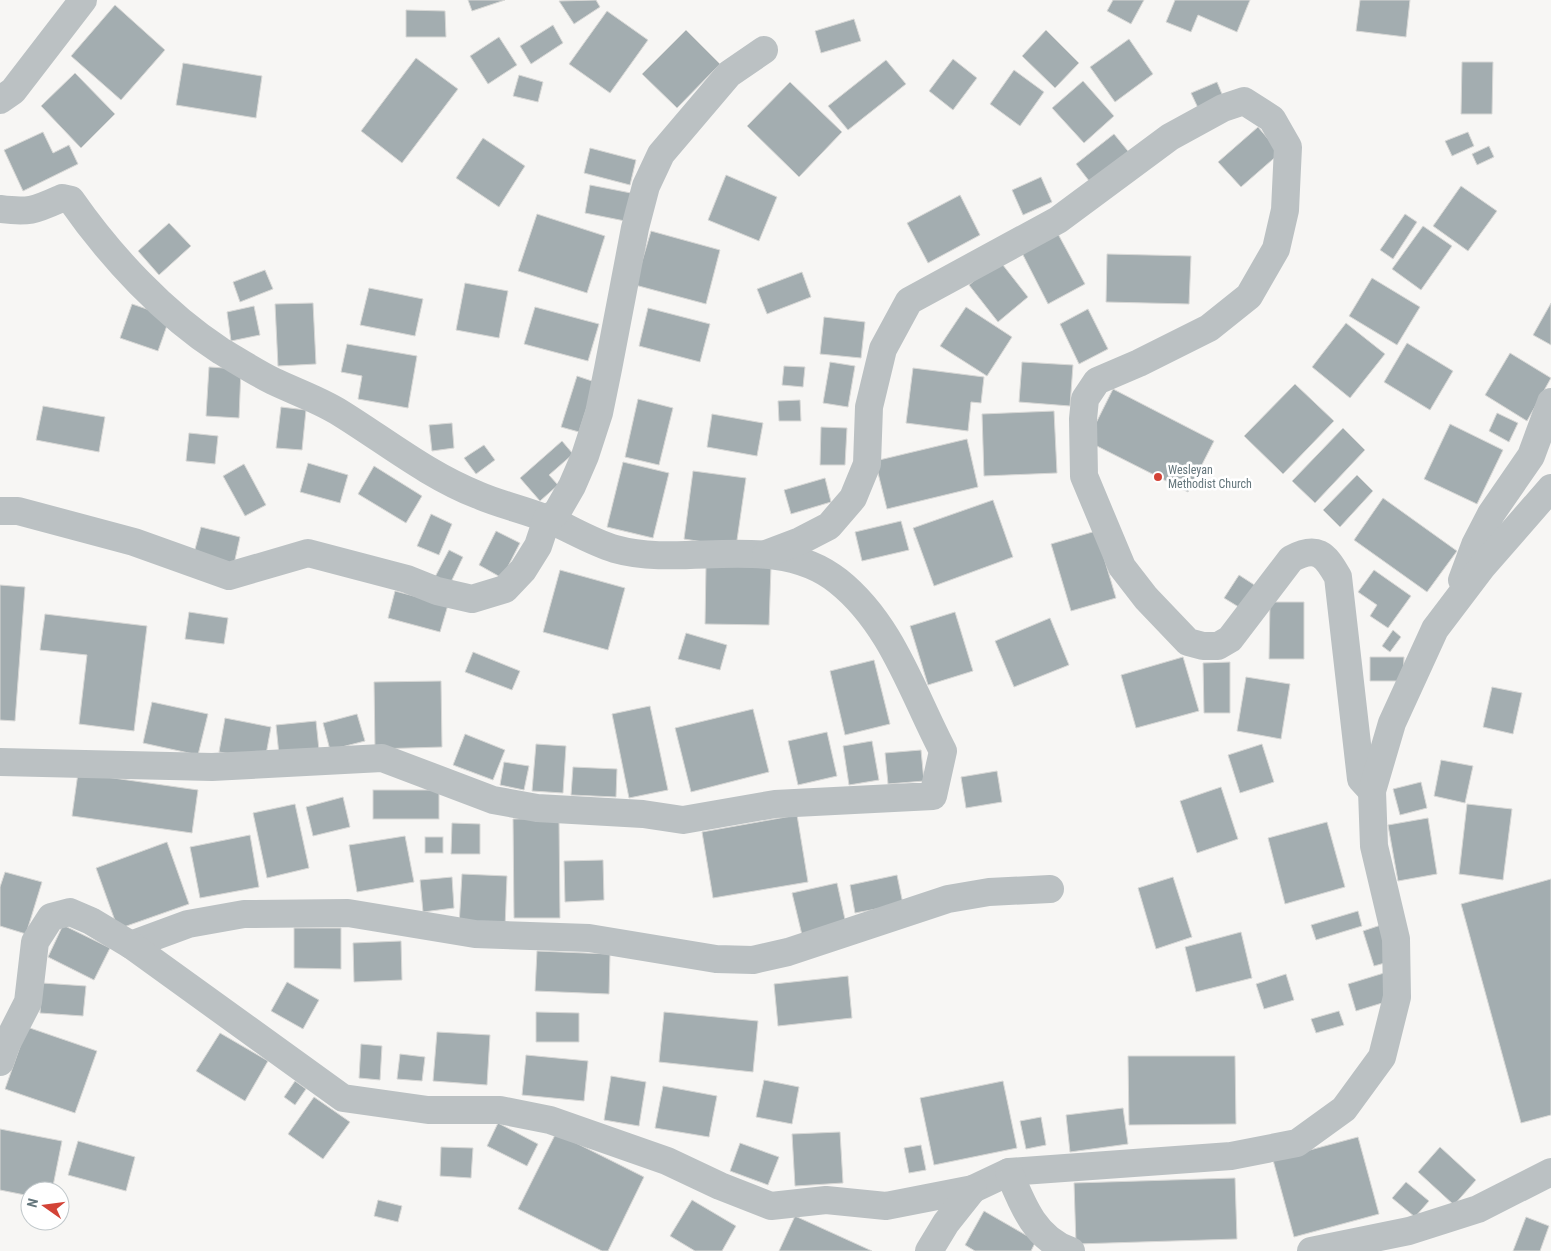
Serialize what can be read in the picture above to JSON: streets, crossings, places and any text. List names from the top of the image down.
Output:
{
  "places": ["Wesleyan Methodist Church"],
  "north": "left"
}
